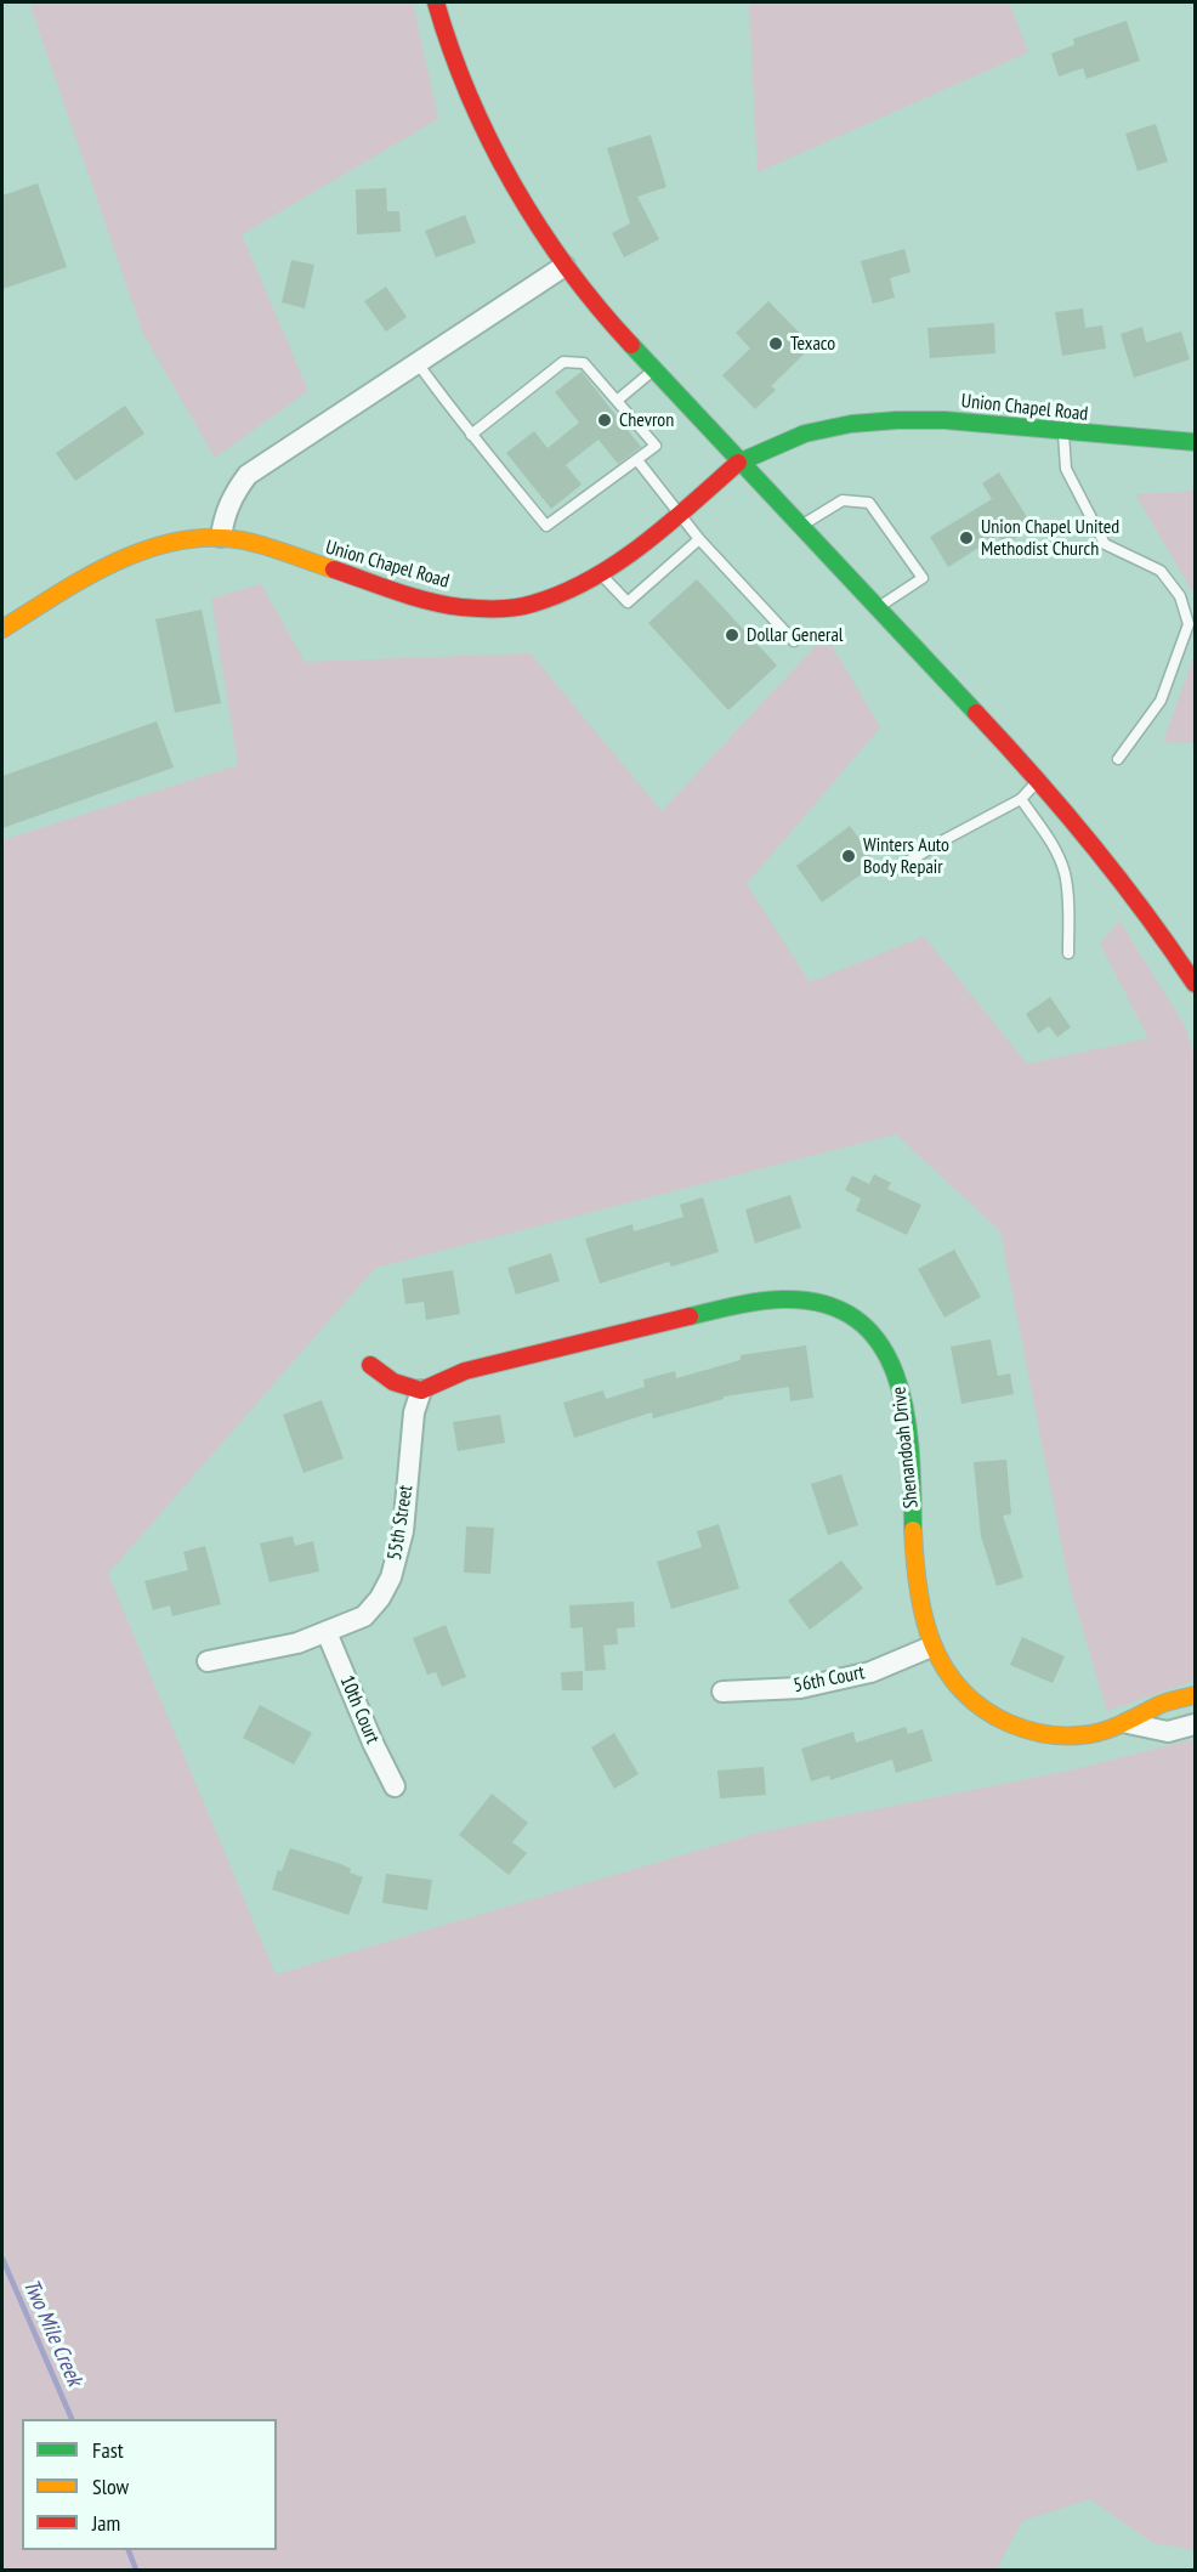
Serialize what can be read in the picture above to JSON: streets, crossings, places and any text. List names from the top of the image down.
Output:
{
  "streets": {
    "street": [
      "Union Chapel Road",
      "Shenandoah Drive",
      "55th Street",
      "56th Court",
      "10th Court"
    ]
  },
  "crossings": [
    ["Shenandoah Drive", "55th Street"],
    ["Shenandoah Drive", "56th Court"],
    ["55th Street", "10th Court"]
  ],
  "water": ["Two Mile Creek"],
  "places": [
    "Texaco",
    "Chevron",
    "Union Chapel United Methodist Church",
    "Dollar General",
    "Winters Auto Body Repair"
  ],
  "legend": ["Fast", "Slow", "Jam"]
}
